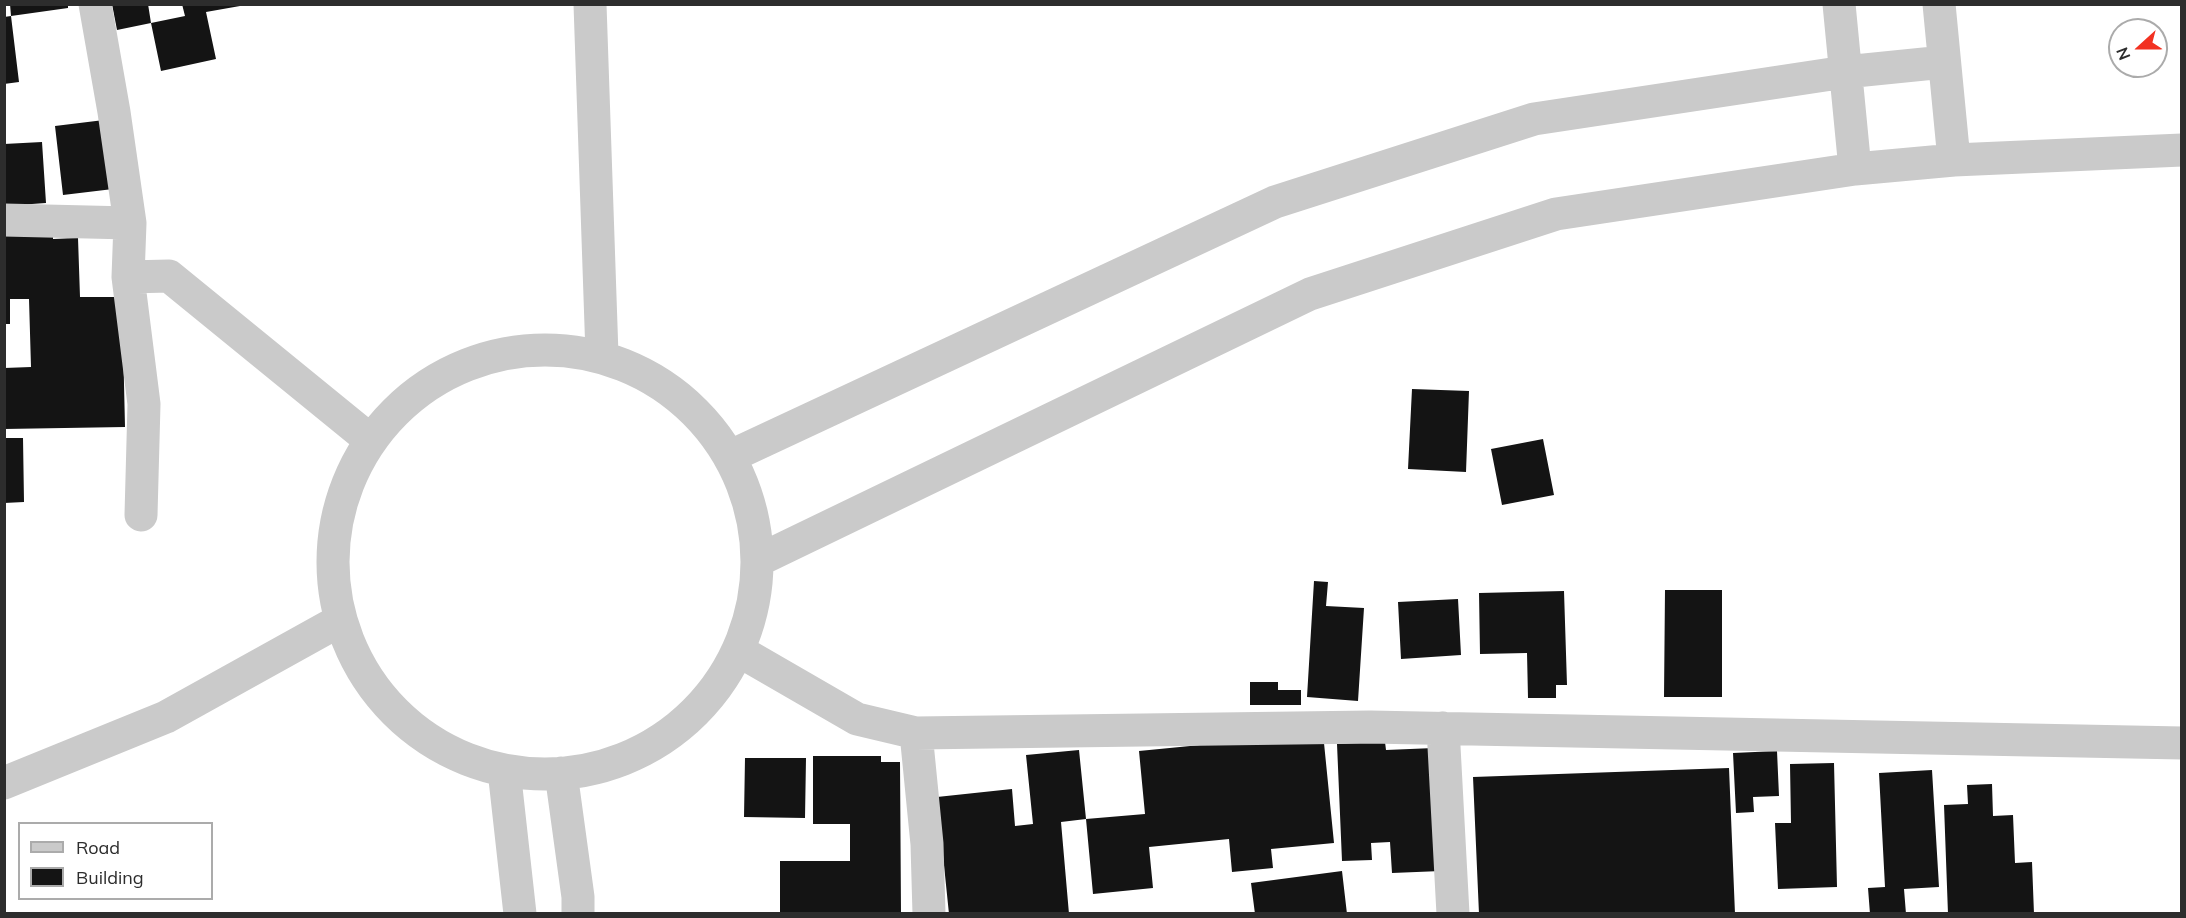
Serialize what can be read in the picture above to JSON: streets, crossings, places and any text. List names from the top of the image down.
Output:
{
  "legend": ["Road", "Building"],
  "north": "left"
}
